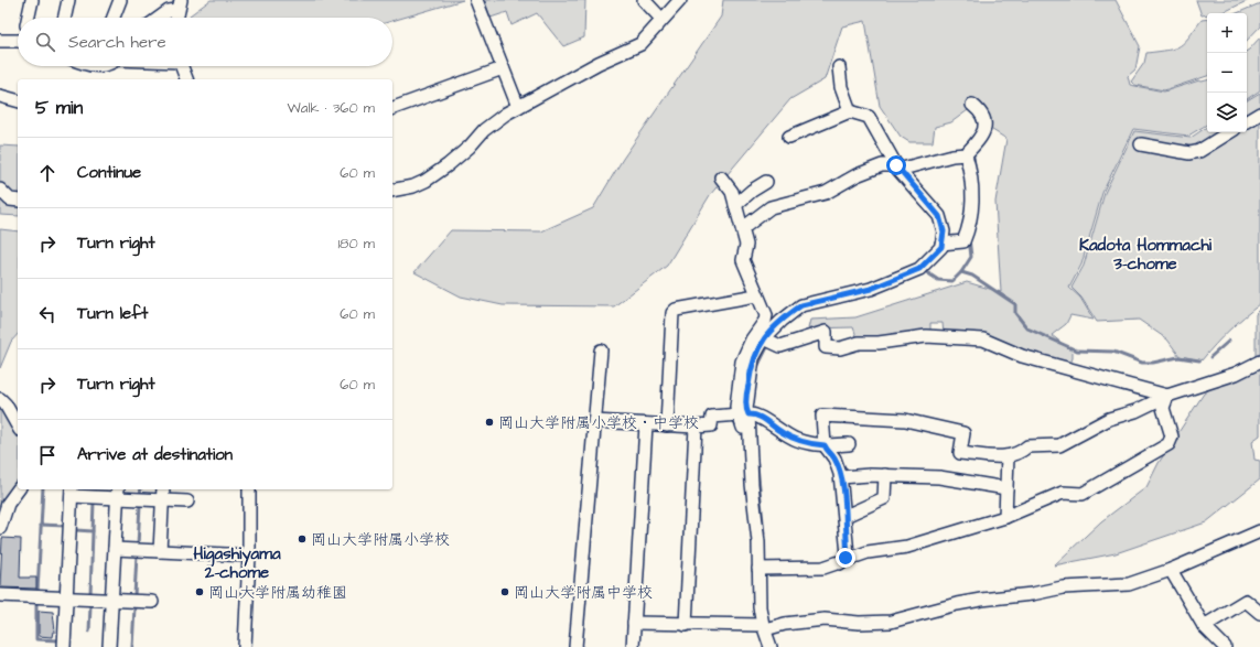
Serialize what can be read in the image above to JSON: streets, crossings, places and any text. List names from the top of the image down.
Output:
{
  "districts": ["Kadota Hommachi 3-chome", "Higashiyama 2-chome"],
  "places": [
    "岡山大学附属小学校・中学校",
    "岡山大学附属小学校",
    "岡山大学附属幼稚園",
    "岡山大学附属中学校"
  ],
  "page": {
    "map_buttons": ["+", "−"],
    "search": "Search here",
    "heading": ["5 min", "Walk · 360 m"],
    "list": [
      ["Continue", "60 m"],
      ["Turn right", "180 m"],
      ["Turn left", "60 m"],
      ["Turn right", "60 m"],
      "Arrive at destination"
    ]
  }
}
